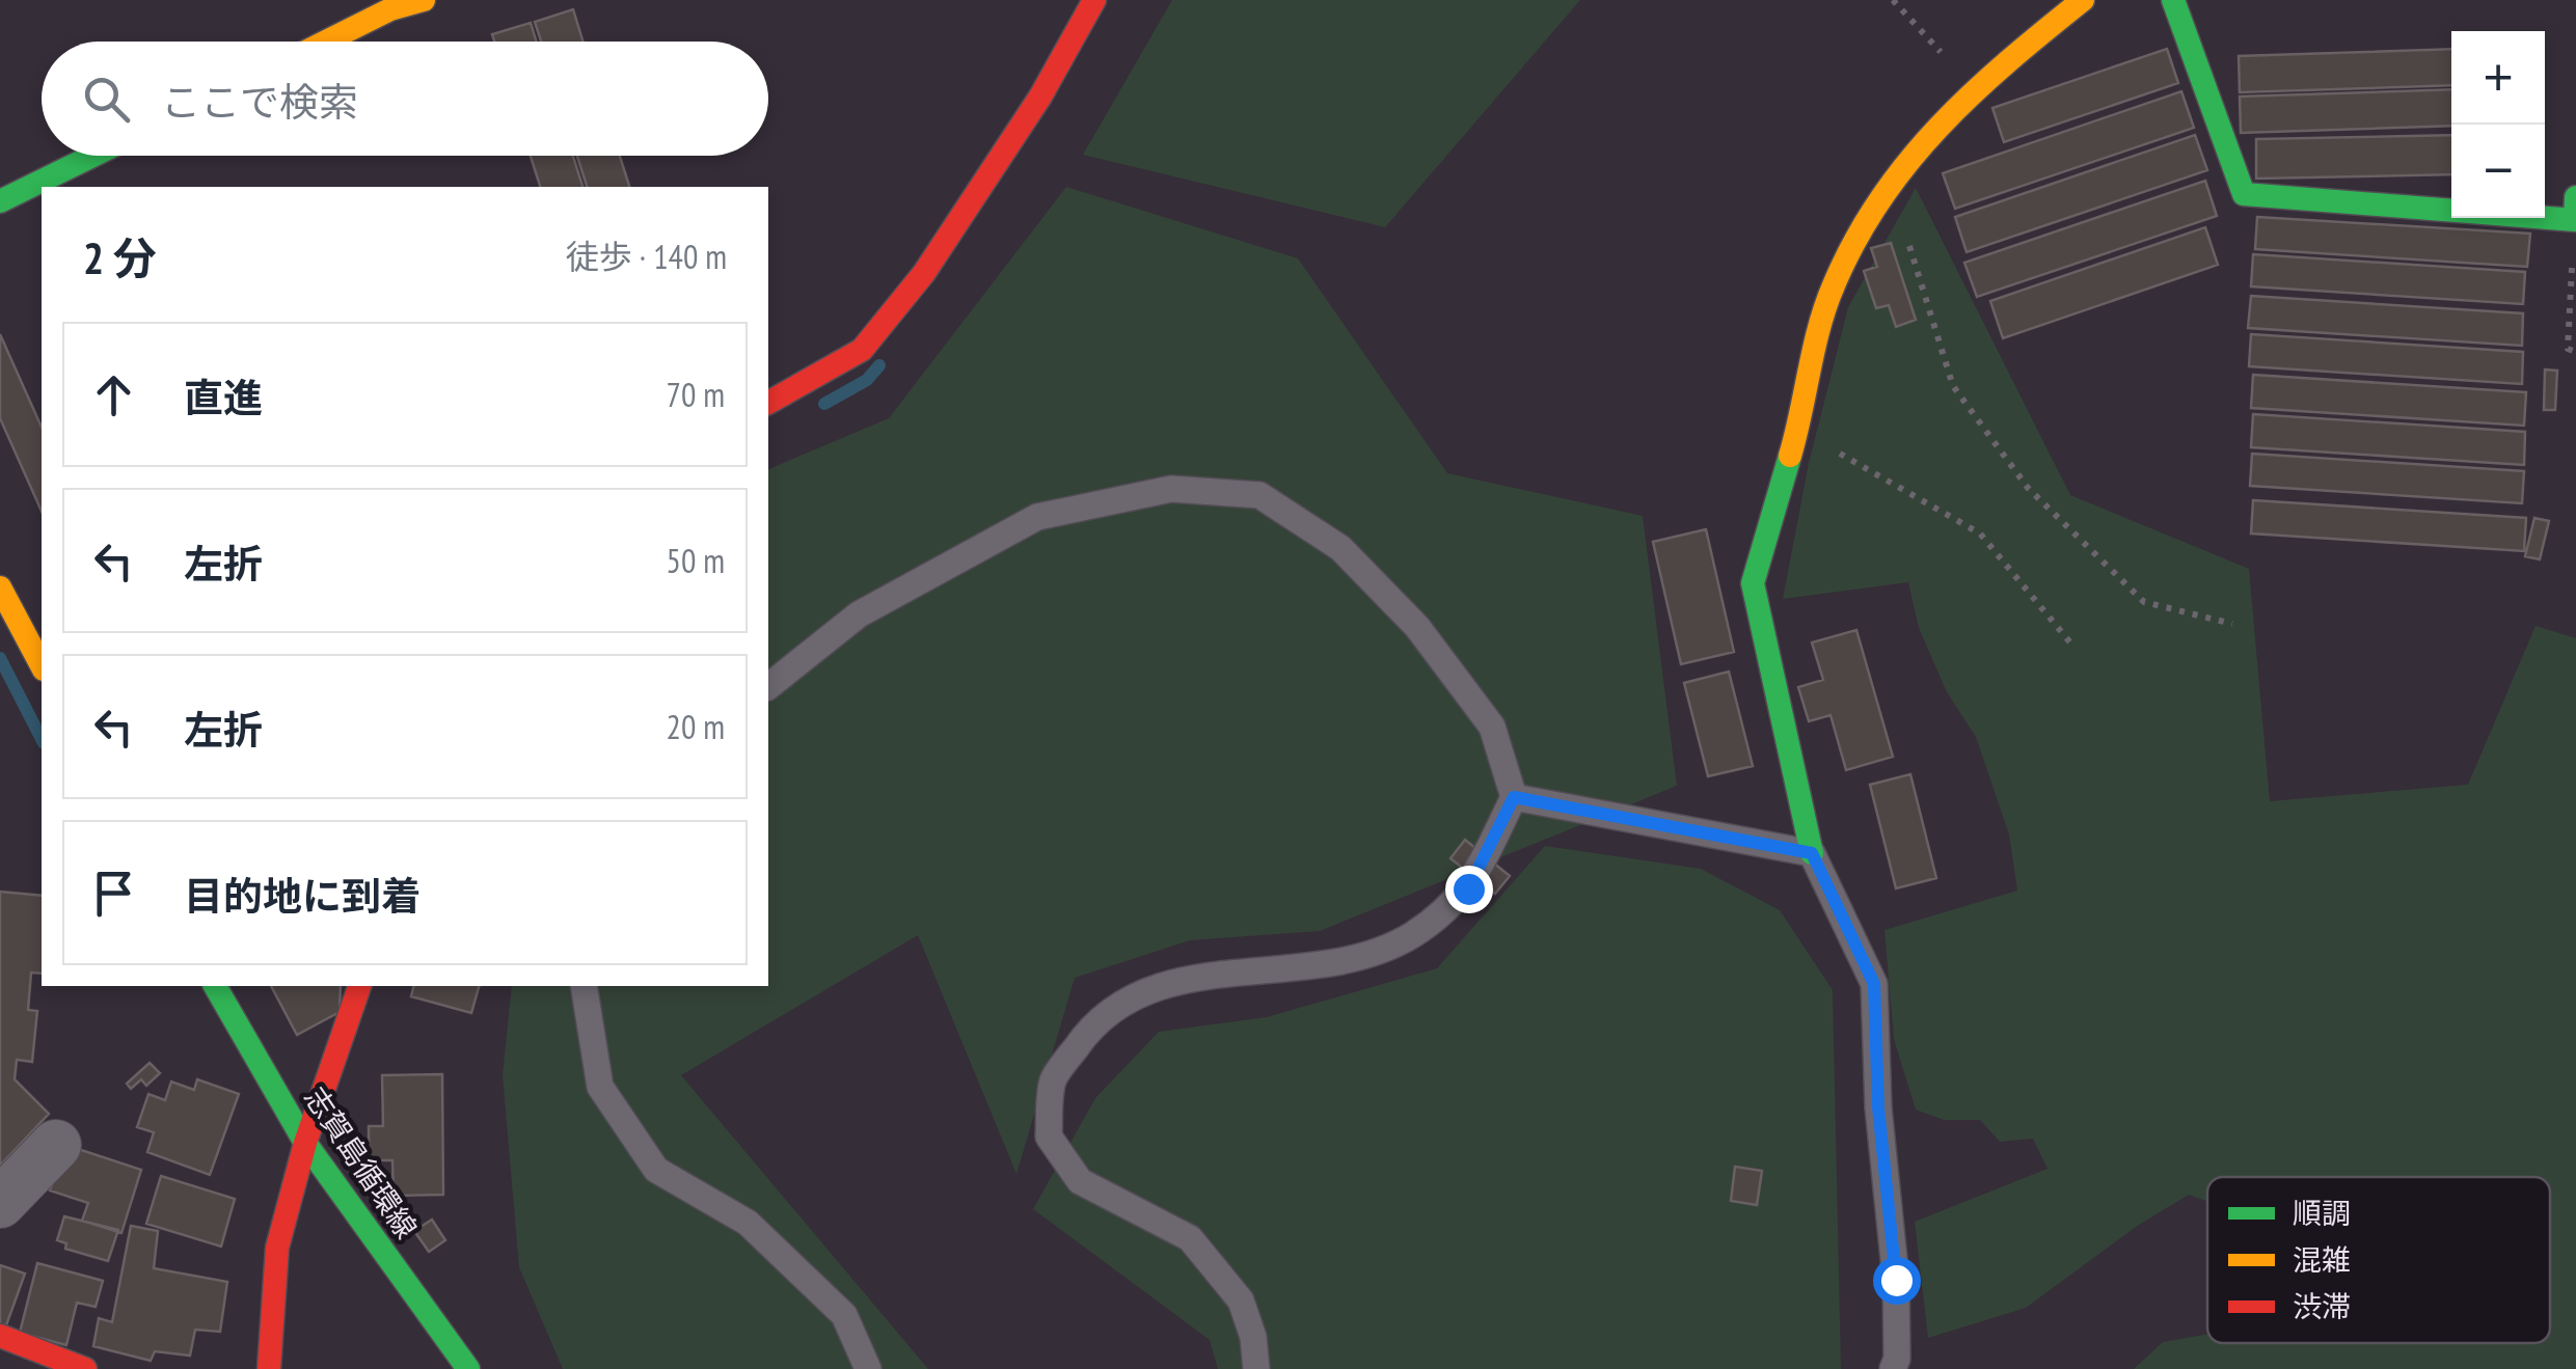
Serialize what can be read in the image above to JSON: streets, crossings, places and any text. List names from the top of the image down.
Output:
{
  "streets": {
    "street": ["志賀島循環線"]
  },
  "legend": ["順調", "混雑", "渋滞"],
  "page": {
    "map_buttons": ["+", "−"],
    "search": "ここで検索",
    "heading": ["2 分", "徒歩 · 140 m"],
    "list": [
      ["直進", "70 m"],
      ["左折", "50 m"],
      ["左折", "20 m"],
      "目的地に到着"
    ]
  }
}
